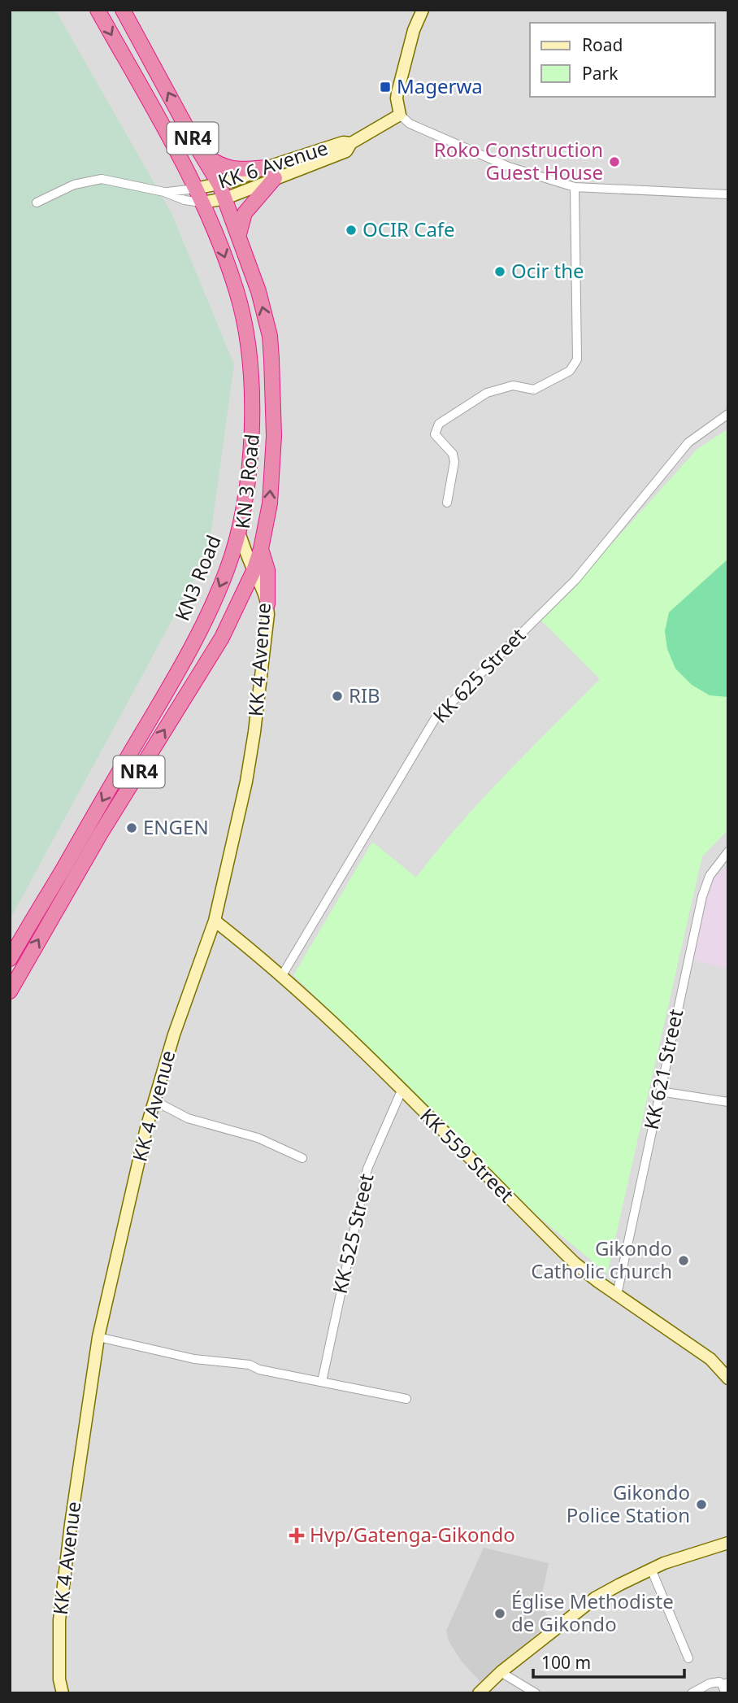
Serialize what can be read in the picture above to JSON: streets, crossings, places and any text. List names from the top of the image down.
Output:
{
  "streets": {
    "highway": ["NR4", "KN 3 Road", "KN3 Road"],
    "main road": ["KK 6 Avenue", "KK 4 Avenue", "KK 559 Street"],
    "street": ["KK 625 Street", "KK 621 Street", "KK 525 Street"]
  },
  "crossings": [
    ["KK 6 Avenue", "KN 3 Road"],
    ["KK 6 Avenue", "KN3 Road"],
    ["KN 3 Road", "KK 4 Avenue"],
    ["KN3 Road", "KK 4 Avenue"],
    ["KK 4 Avenue", "KK 559 Street"],
    ["KK 625 Street", "KK 559 Street"],
    ["KK 621 Street", "KK 559 Street"],
    ["KK 559 Street", "KK 525 Street"]
  ],
  "one_way": ["KN 3 Road", "KN3 Road"],
  "places": {
    "transit": ["Magerwa"],
    "other": [
      "Roko Construction Guest House",
      "OCIR Cafe",
      "Ocir the",
      "RIB",
      "ENGEN",
      "Gikondo Catholic church",
      "Gikondo Police Station",
      "Église Methodiste de Gikondo"
    ],
    "health": ["Hvp/Gatenga-Gikondo"]
  },
  "legend": ["Road", "Park"],
  "scale_bar": "100 m"
}
